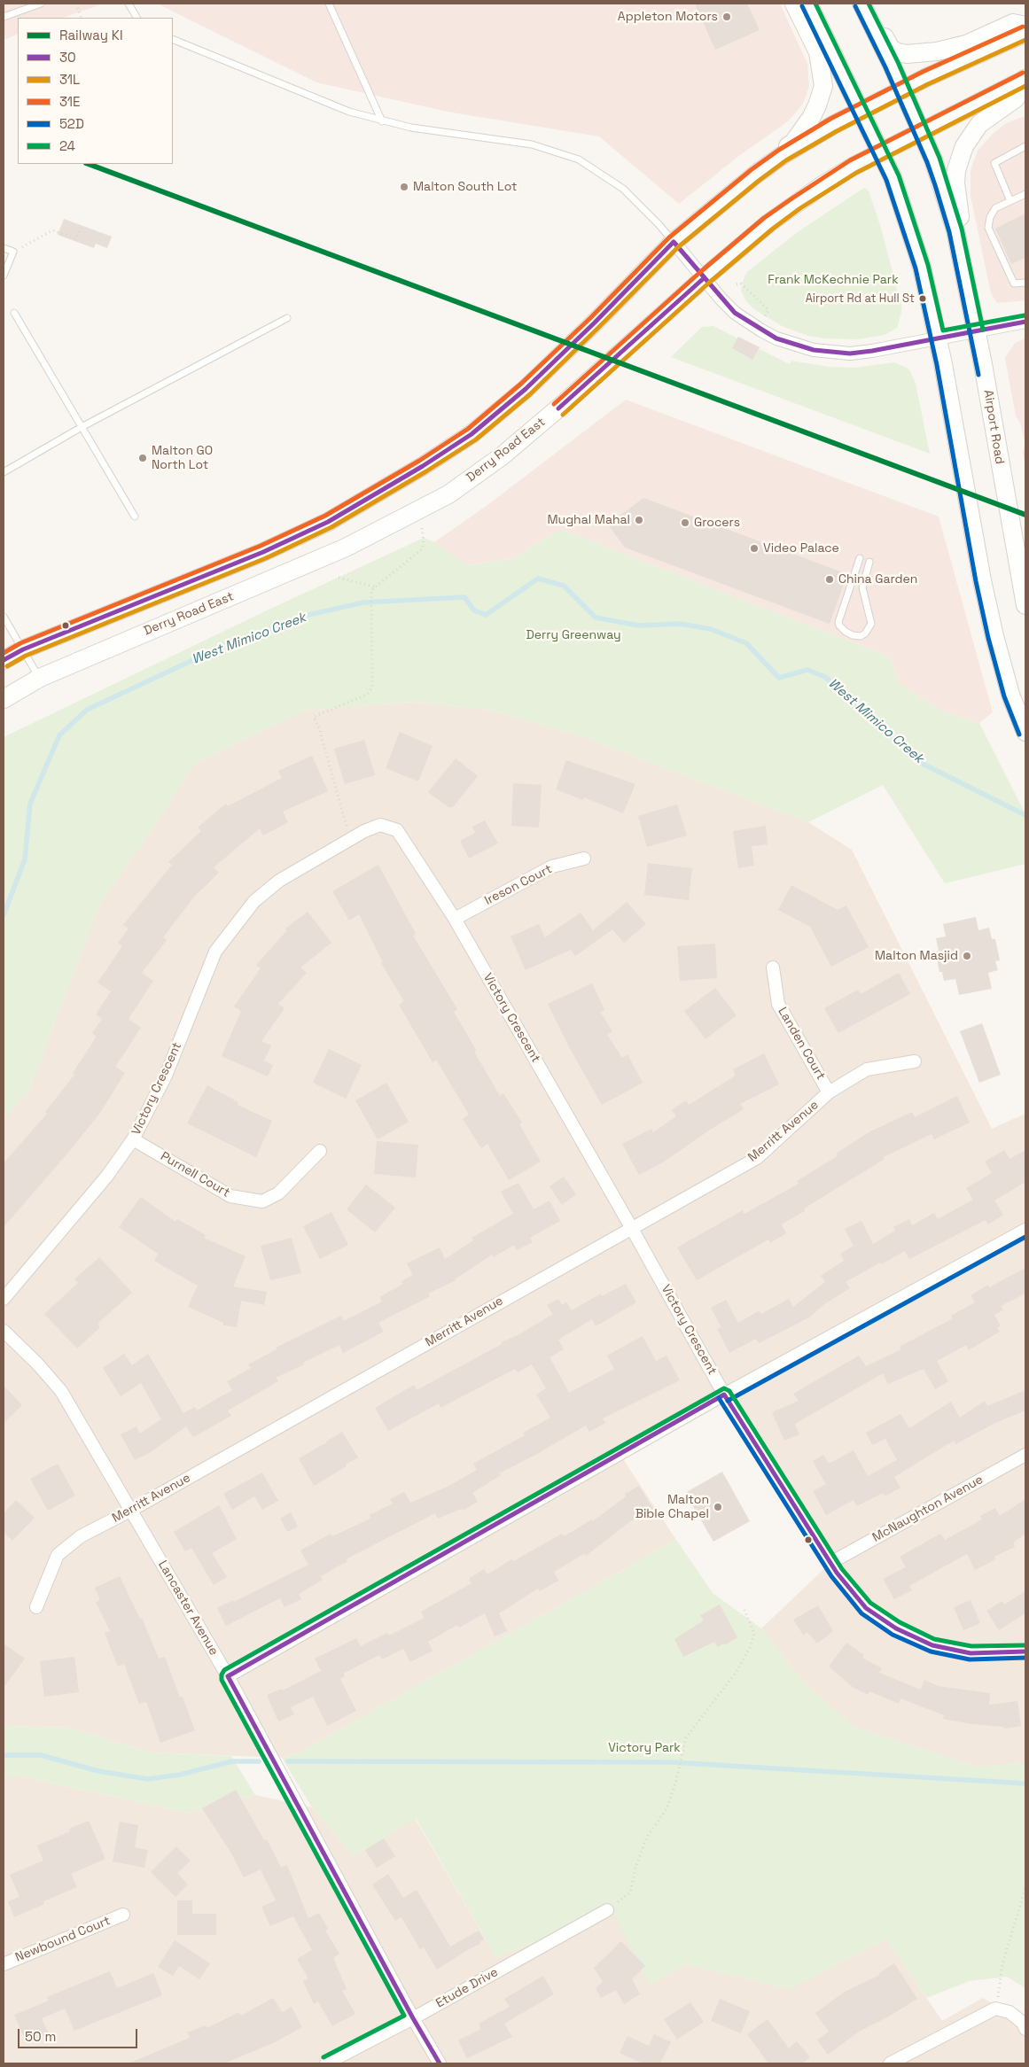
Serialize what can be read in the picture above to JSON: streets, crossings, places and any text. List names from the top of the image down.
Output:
{
  "streets": {
    "main road": ["Airport Road", "Derry Road East"],
    "street": [
      "Ireson Court",
      "Victory Crescent",
      "Landen Court",
      "Merritt Avenue",
      "Purnell Court",
      "McNaughton Avenue",
      "Lancaster Avenue",
      "Newbound Court",
      "Etude Drive"
    ]
  },
  "crossings": [
    ["Airport Road", "Derry Road East"],
    ["Ireson Court", "Victory Crescent"],
    ["Victory Crescent", "Merritt Avenue"],
    ["Victory Crescent", "Purnell Court"],
    ["Victory Crescent", "McNaughton Avenue"],
    ["Landen Court", "Merritt Avenue"],
    ["Merritt Avenue", "Lancaster Avenue"],
    ["Lancaster Avenue", "Etude Drive"]
  ],
  "water": ["West Mimico Creek"],
  "parks": ["Frank McKechnie Park", "Derry Greenway", "Victory Park"],
  "places": [
    "Appleton Motors",
    "Malton South Lot",
    "Airport Rd at Hull St",
    "Malton GO North Lot",
    "Mughal Mahal",
    "Grocers",
    "Video Palace",
    "China Garden",
    "Malton Masjid",
    "Malton Bible Chapel"
  ],
  "lines": [
    "transit line 24",
    "transit line 52D",
    "transit line 31E",
    "transit line 31L",
    "rail line KI",
    "transit line 30"
  ],
  "legend": [
    "Railway KI",
    "30",
    "31L",
    "31E",
    "52D",
    "24"
  ],
  "scale_bar": "50 m"
}
